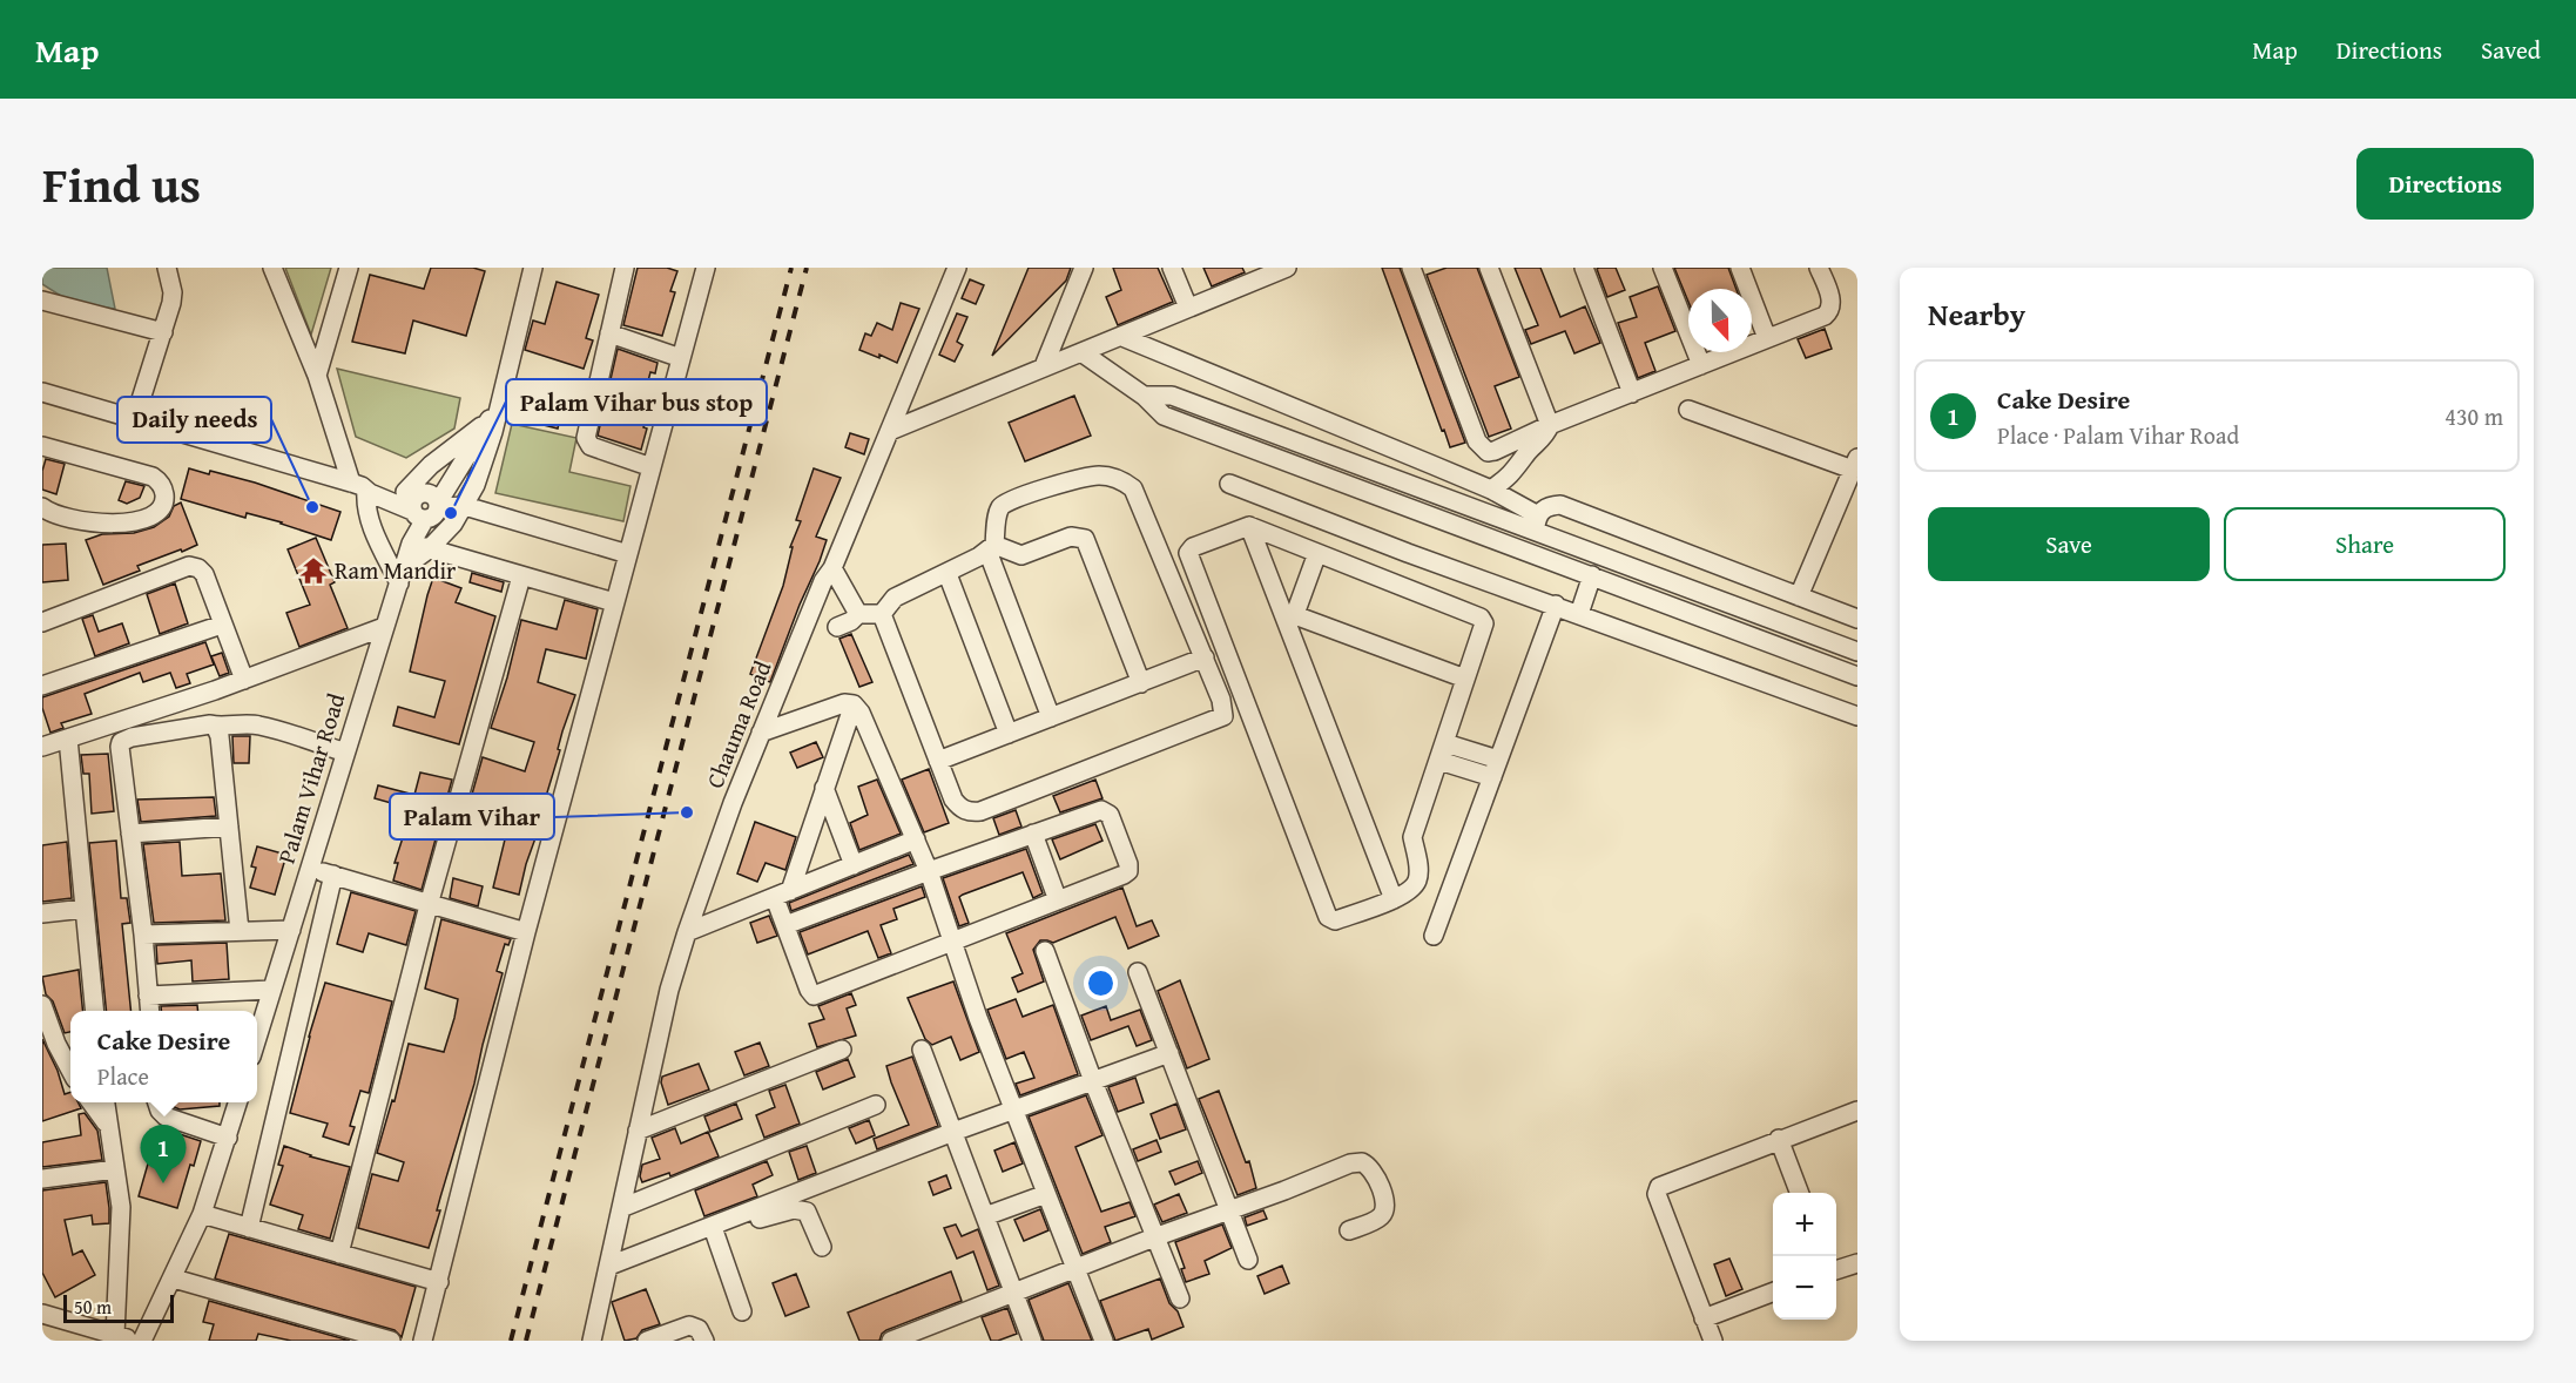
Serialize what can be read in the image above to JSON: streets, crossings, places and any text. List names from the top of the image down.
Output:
{
  "streets": {
    "street": ["Chauma Road", "Palam Vihar Road"]
  },
  "places": {
    "other": ["Daily needs", "Palam Vihar bus stop", "Palam Vihar"],
    "temple": ["Ram Mandir"]
  },
  "scale_bar": "50 m",
  "north": "bottom",
  "page": {
    "header": "Map",
    "nav": ["Map", "Directions", "Saved"],
    "title": "Find us",
    "buttons": [
      "Directions",
      ["Save", "Share"]
    ],
    "heading": "Nearby",
    "list": [
      {
        "mark": "1",
        "name": "Cake Desire",
        "note": "Place · Palam Vihar Road",
        "value": "430 m"
      }
    ],
    "popup": ["Cake Desire", "Place"],
    "pins": "1",
    "map_buttons": ["+", "−"],
    "scale": "50 m"
  }
}
